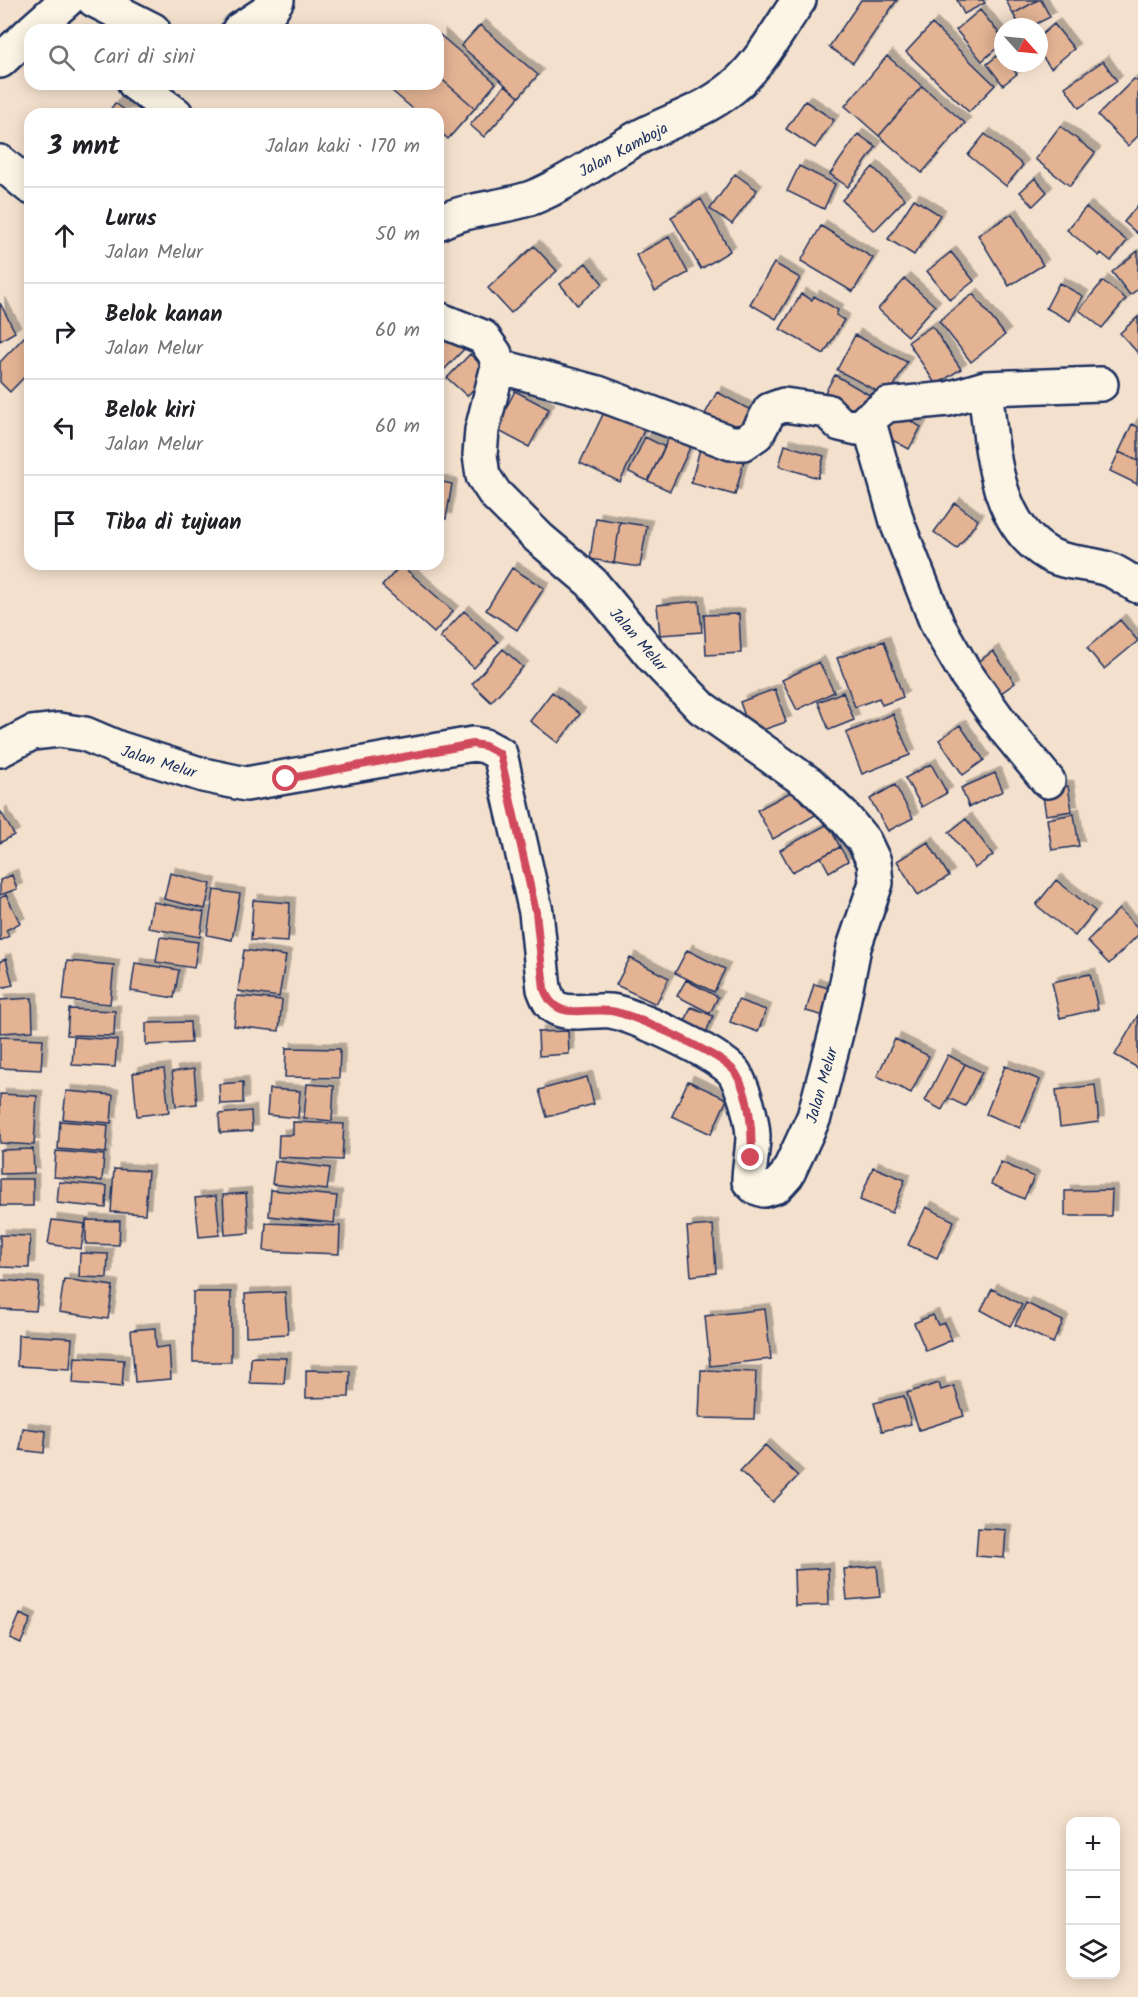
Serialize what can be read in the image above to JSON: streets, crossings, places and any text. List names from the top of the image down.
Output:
{
  "streets": {
    "street": ["Jalan Kamboja", "Jalan Melur"]
  },
  "north": "bottom right",
  "page": {
    "search": "Cari di sini",
    "heading": ["3 mnt", "Jalan kaki · 170 m"],
    "list": [
      ["Lurus", "Jalan Melur", "50 m"],
      ["Belok kanan", "Jalan Melur", "60 m"],
      ["Belok kiri", "Jalan Melur", "60 m"],
      "Tiba di tujuan"
    ],
    "map_buttons": ["+", "−"]
  }
}
